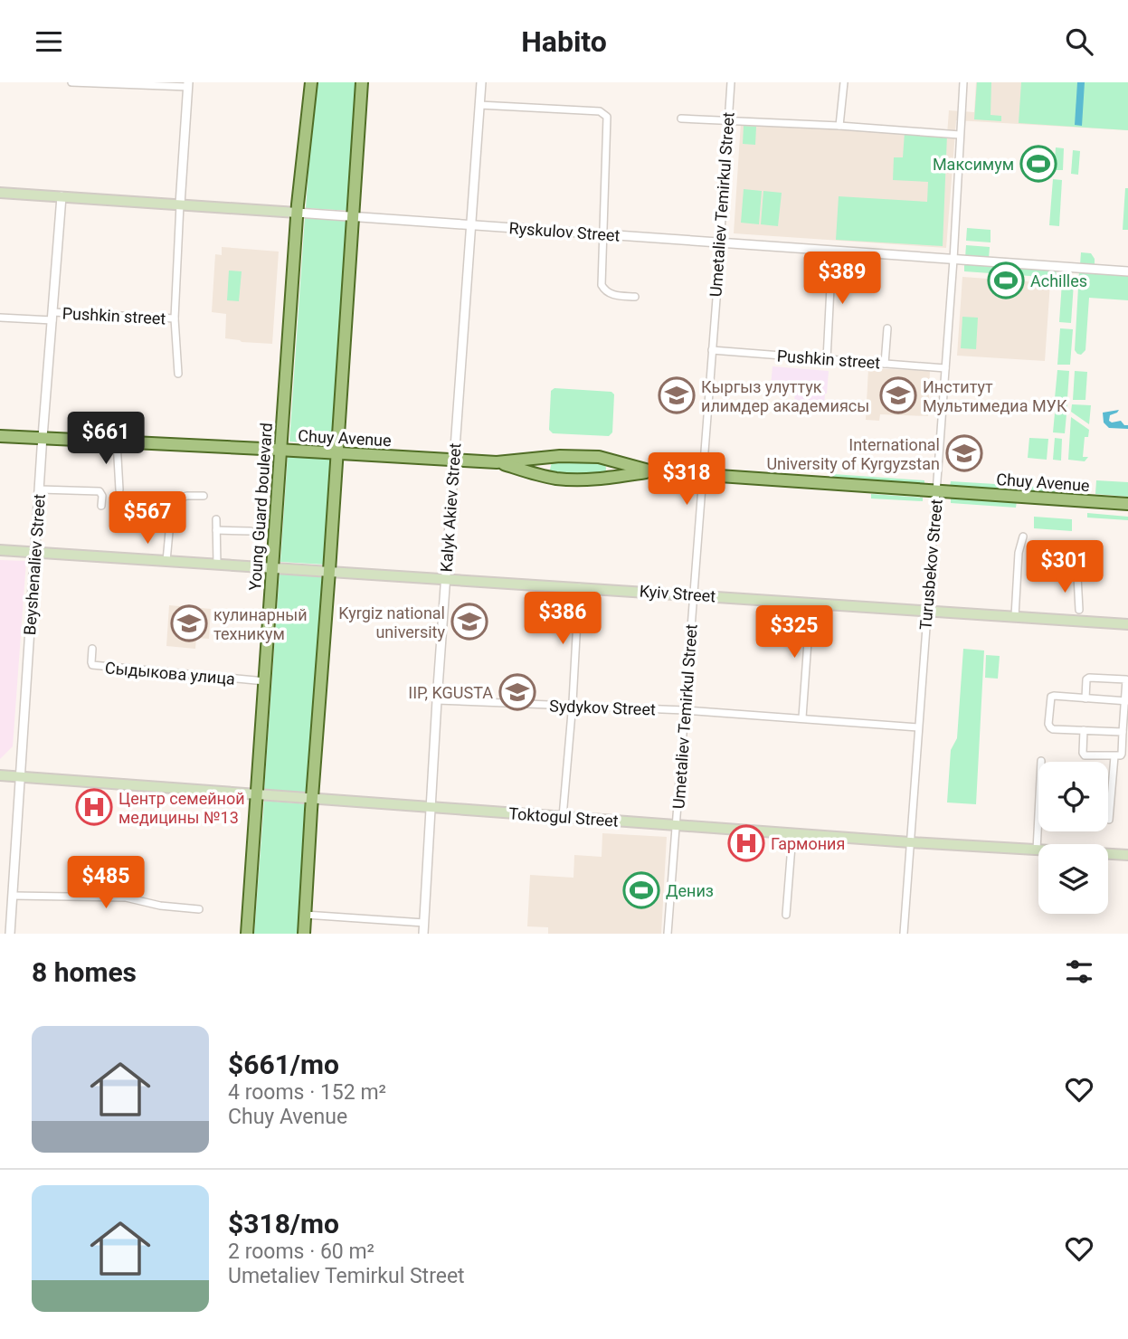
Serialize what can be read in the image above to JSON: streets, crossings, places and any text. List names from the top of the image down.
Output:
{
  "streets": {
    "main road": [
      "Ryskulov Street",
      "Chuy Avenue",
      "Young Guard boulevard",
      "Kyiv Street",
      "Toktogul Street"
    ],
    "street": [
      "Umetaliev Temirkul Street",
      "Pushkin street",
      "Kalyk Akiev Street",
      "Beyshenaliev Street",
      "Turusbekov Street",
      "Сыдыкова улица",
      "Sydykov Street"
    ]
  },
  "crossings": [
    ["Umetaliev Temirkul Street", "Ryskulov Street"],
    ["Umetaliev Temirkul Street", "Pushkin street"],
    ["Umetaliev Temirkul Street", "Chuy Avenue"],
    ["Umetaliev Temirkul Street", "Kyiv Street"],
    ["Umetaliev Temirkul Street", "Sydykov Street"],
    ["Umetaliev Temirkul Street", "Toktogul Street"],
    ["Ryskulov Street", "Young Guard boulevard"],
    ["Ryskulov Street", "Kalyk Akiev Street"],
    ["Ryskulov Street", "Beyshenaliev Street"],
    ["Ryskulov Street", "Turusbekov Street"],
    ["Pushkin street", "Beyshenaliev Street"],
    ["Pushkin street", "Turusbekov Street"],
    ["Chuy Avenue", "Young Guard boulevard"],
    ["Chuy Avenue", "Kalyk Akiev Street"],
    ["Chuy Avenue", "Beyshenaliev Street"],
    ["Chuy Avenue", "Turusbekov Street"],
    ["Young Guard boulevard", "Kyiv Street"],
    ["Young Guard boulevard", "Сыдыкова улица"],
    ["Young Guard boulevard", "Toktogul Street"],
    ["Kalyk Akiev Street", "Kyiv Street"],
    ["Kalyk Akiev Street", "Sydykov Street"],
    ["Kalyk Akiev Street", "Toktogul Street"],
    ["Beyshenaliev Street", "Kyiv Street"],
    ["Beyshenaliev Street", "Toktogul Street"],
    ["Turusbekov Street", "Kyiv Street"],
    ["Turusbekov Street", "Sydykov Street"],
    ["Turusbekov Street", "Toktogul Street"]
  ],
  "places": {
    "sports": ["Максимум", "Achilles", "Дениз"],
    "school or university": [
      "Кыргыз улуттук илимдер академиясы",
      "Институт Мультимедиа МУК",
      "International University of Kyrgyzstan",
      "Kyrgiz national university",
      "кулинарный техникум",
      "IIP, KGUSTA"
    ],
    "hospital": ["Центр семейной медицины №13", "Гармония"]
  },
  "page": {
    "header": "Habito",
    "price": [
      "$389",
      "$661",
      "$318",
      "$567",
      "$301",
      "$386",
      "$325",
      "$485"
    ],
    "heading": "8 homes",
    "list": [
      {
        "name": "$661/mo",
        "note": "4 rooms · 152 m² · Chuy Avenue"
      },
      {
        "name": "$318/mo",
        "note": "2 rooms · 60 m² · Umetaliev Temirkul Street"
      }
    ]
  }
}
